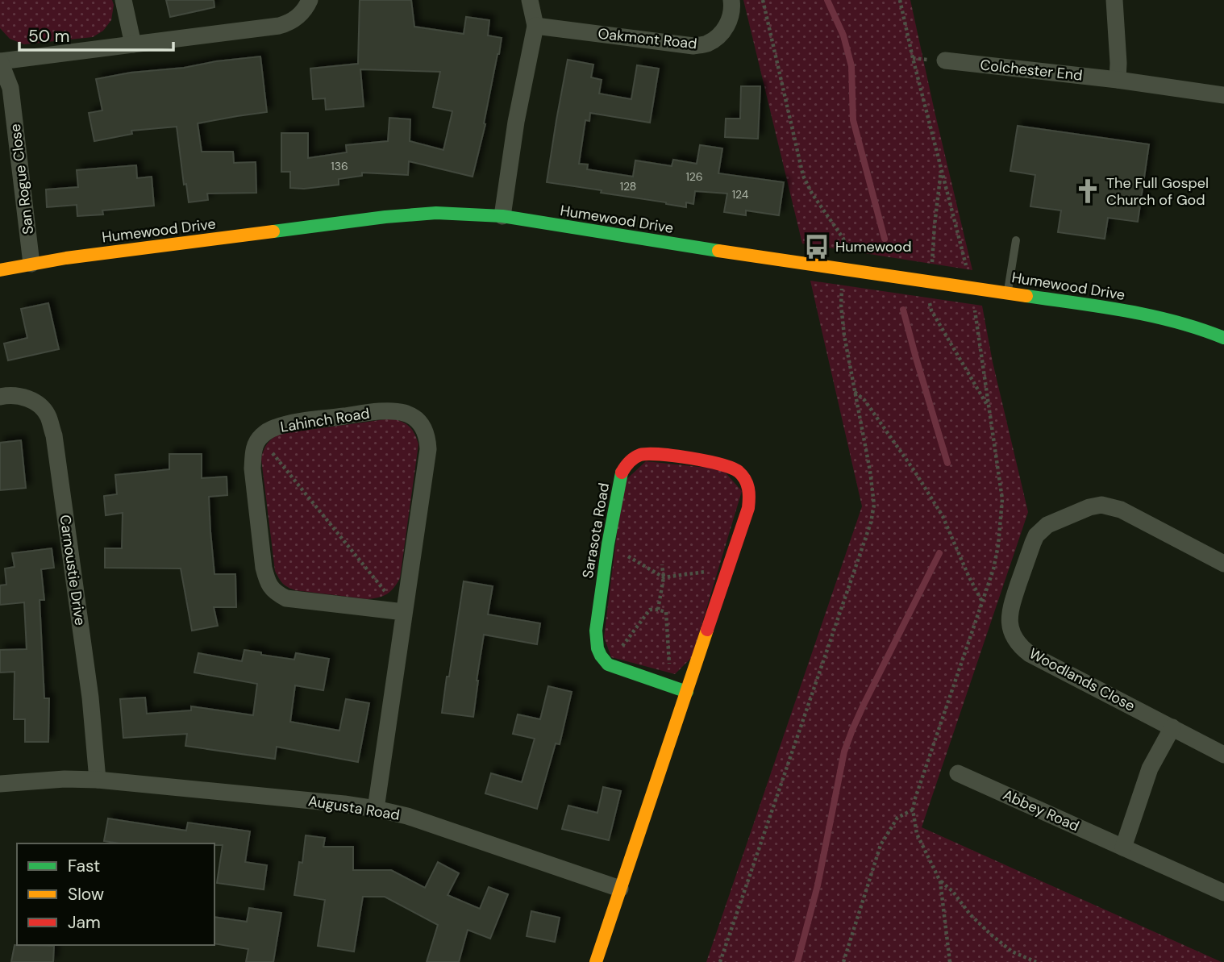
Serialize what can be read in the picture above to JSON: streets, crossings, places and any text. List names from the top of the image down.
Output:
{
  "streets": {
    "street": [
      "Oakmont Road",
      "Colchester End",
      "San Rogue Close",
      "Humewood Drive",
      "Lahinch Road",
      "Sarasota Road",
      "Carnoustie Drive",
      "Woodlands Close",
      "Augusta Road",
      "Abbey Road"
    ]
  },
  "crossings": [
    ["San Rogue Close", "Humewood Drive"],
    ["Lahinch Road", "Augusta Road"],
    ["Sarasota Road", "Augusta Road"],
    ["Carnoustie Drive", "Augusta Road"]
  ],
  "places": {
    "church": ["The Full Gospel Church of God"],
    "bus stop": ["Humewood"]
  },
  "house_numbers": [
    "136",
    "126",
    "128",
    "124"
  ],
  "legend": ["Fast", "Slow", "Jam"],
  "scale_bar": "50 m"
}
